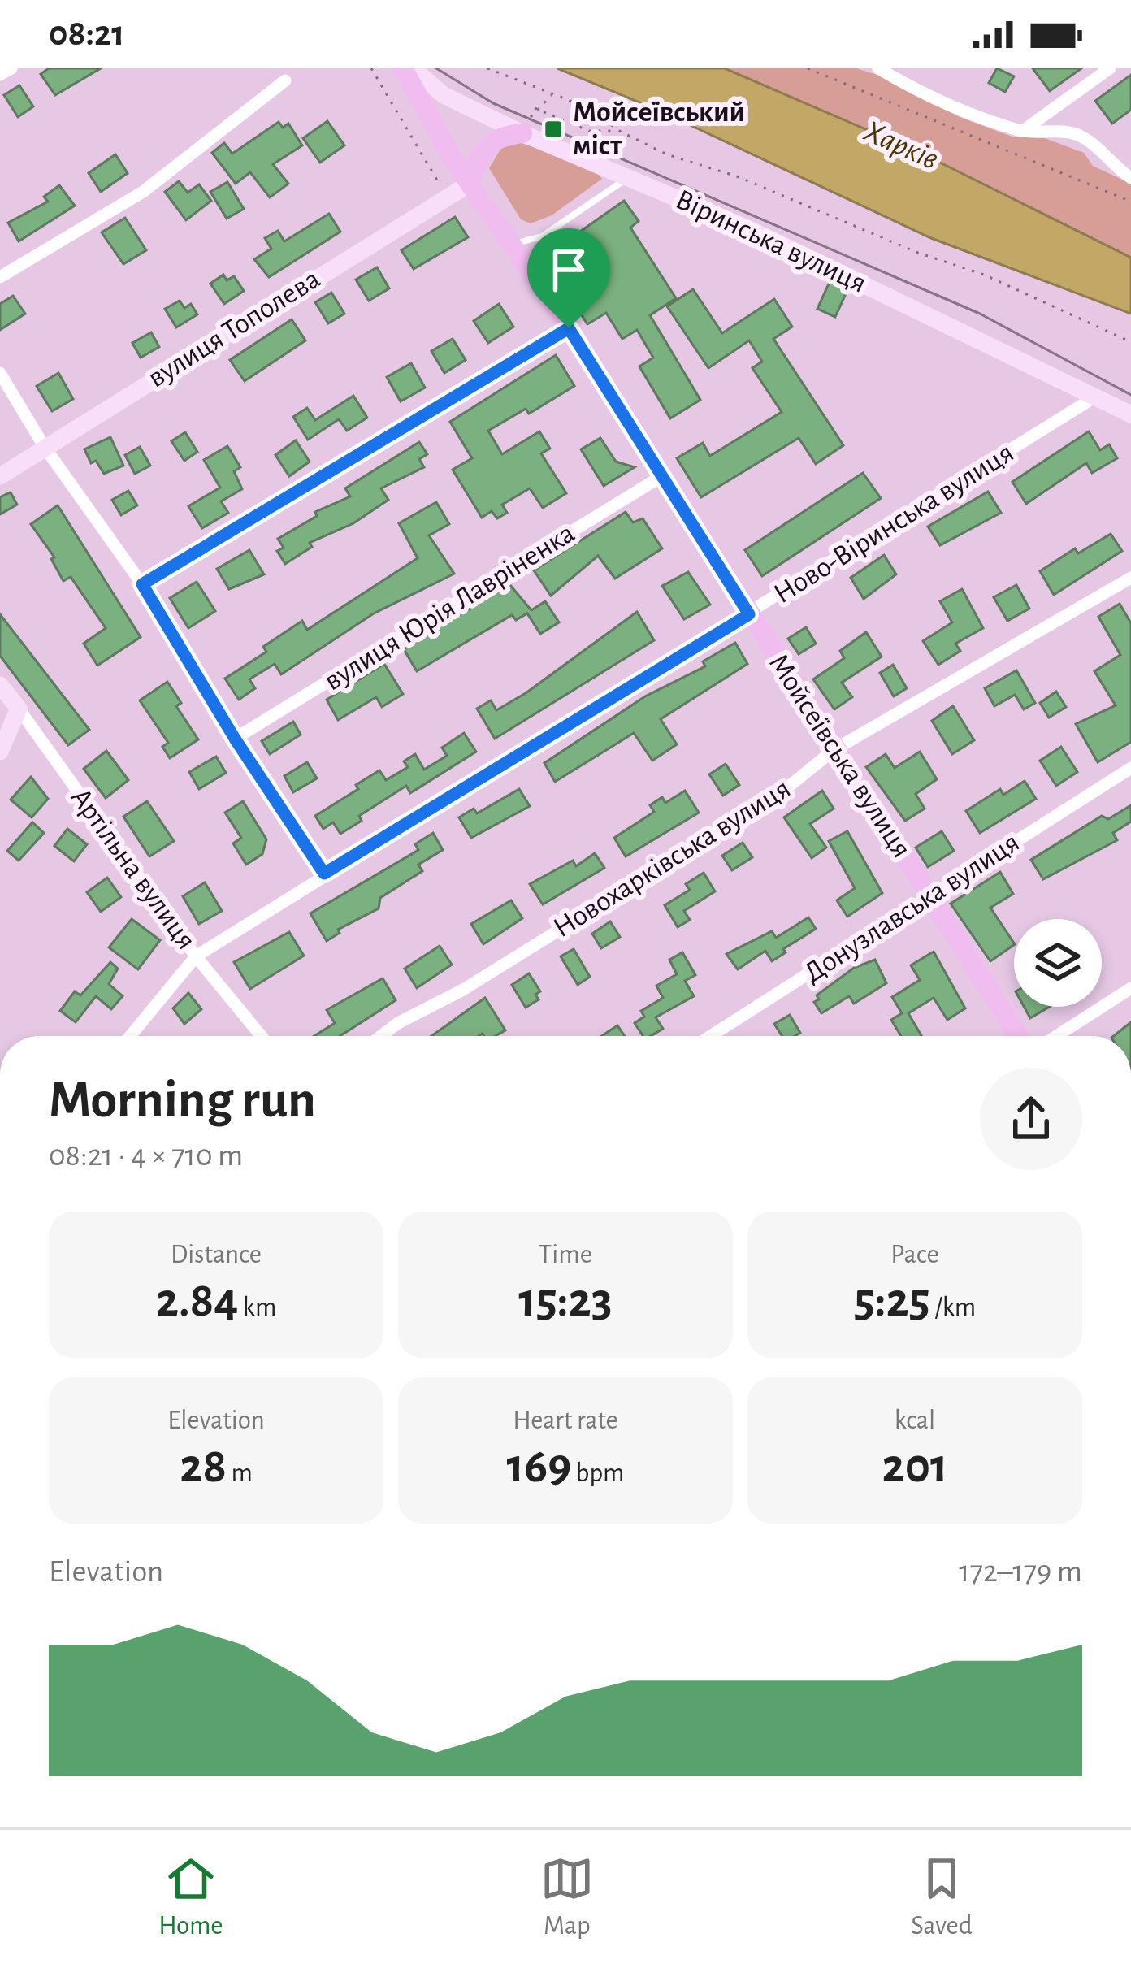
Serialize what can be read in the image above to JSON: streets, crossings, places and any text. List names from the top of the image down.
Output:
{
  "streets": {
    "main road": [
      "Віринська вулиця",
      "вулиця Тополева",
      "Мойсеївська вулиця",
      "Артільна вулиця"
    ],
    "street": [
      "Ново-Віринська вулиця",
      "вулиця Юрія Лавріненка",
      "Новохарківська вулиця",
      "Донузлавська вулиця"
    ]
  },
  "crossings": [
    ["Віринська вулиця", "Ново-Віринська вулиця"],
    ["вулиця Тополева", "Мойсеївська вулиця"],
    ["Ново-Віринська вулиця", "Мойсеївська вулиця"],
    ["Ново-Віринська вулиця", "Артільна вулиця"],
    ["вулиця Юрія Лавріненка", "Мойсеївська вулиця"],
    ["Мойсеївська вулиця", "Новохарківська вулиця"],
    ["Мойсеївська вулиця", "Донузлавська вулиця"]
  ],
  "water": ["Харків"],
  "places": {
    "transit": ["Мойсеївський міст"]
  },
  "page": {
    "status": "08:21",
    "heading": ["Morning run", "08:21 · 4 × 710 m"],
    "stats": [
      ["Distance", "2.84 km"],
      ["Time", "15:23"],
      ["Pace", "5:25 /km"],
      ["Elevation", "28 m"],
      ["Heart rate", "169 bpm"],
      ["kcal", "201"]
    ],
    "chart": ["Elevation", "172–179 m"],
    "tabs": ["Home", "Map", "Saved"]
  }
}
